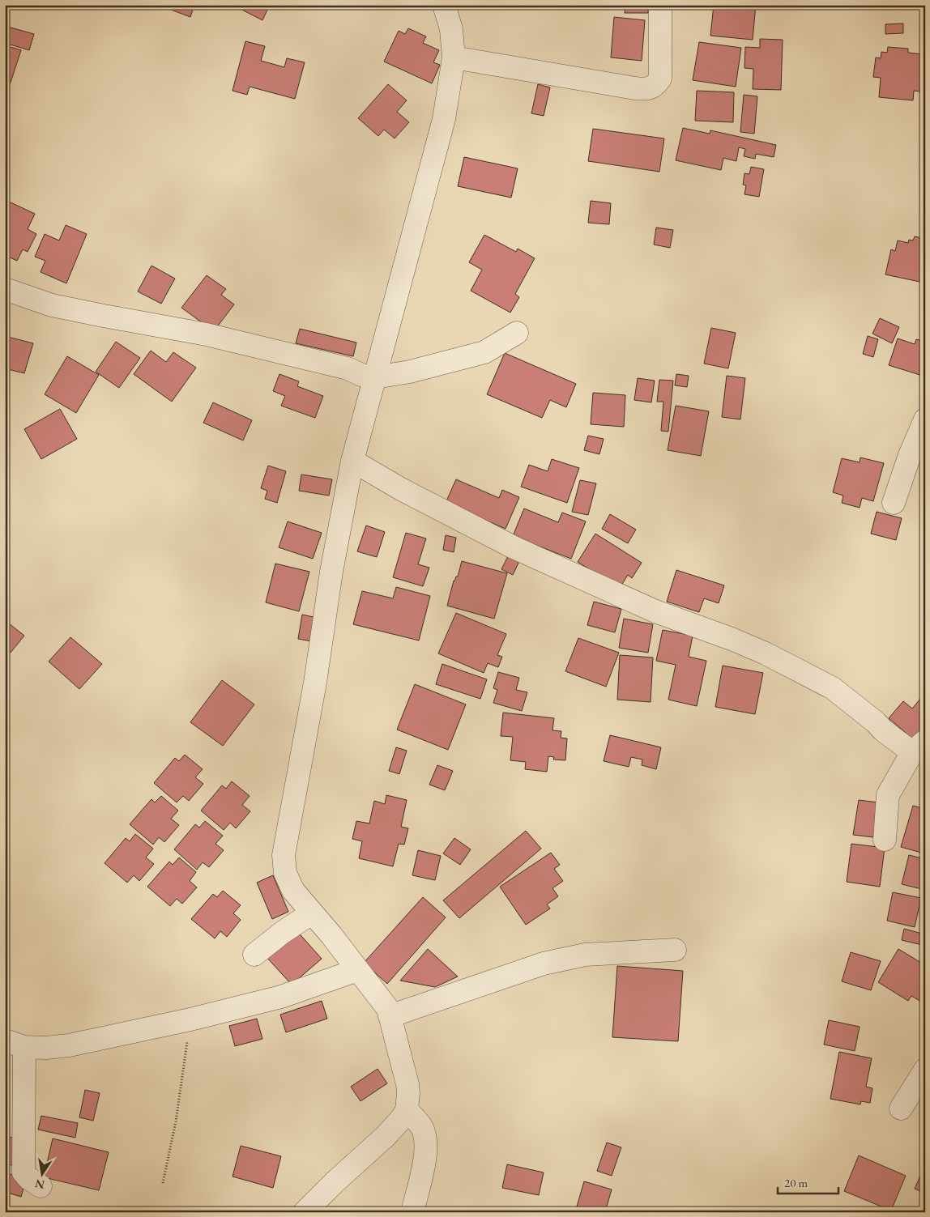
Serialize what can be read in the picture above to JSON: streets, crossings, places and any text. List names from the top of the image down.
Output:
{
  "scale_bar": "20 m",
  "north": "bottom"
}
